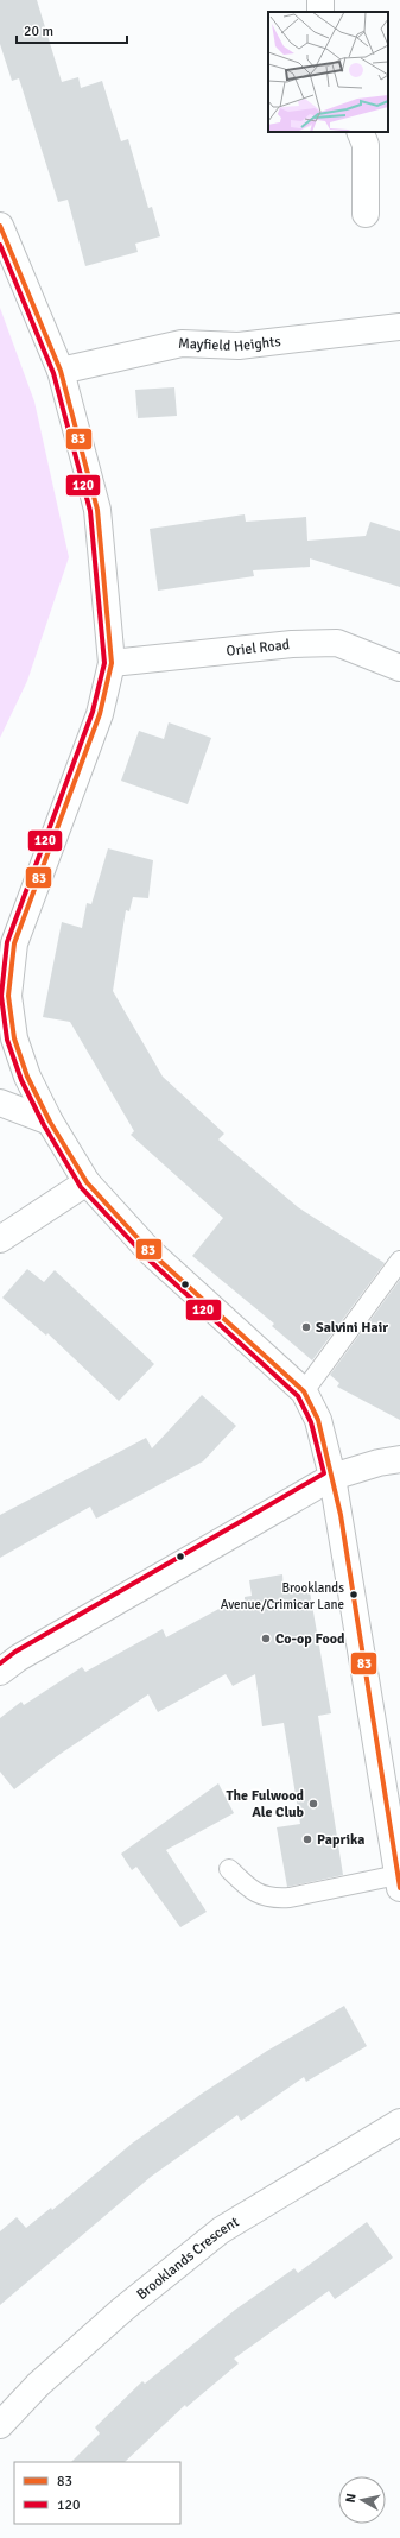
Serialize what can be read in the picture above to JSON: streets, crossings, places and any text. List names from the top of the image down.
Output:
{
  "streets": {
    "street": ["Mayfield Heights", "Oriel Road", "Brooklands Crescent"]
  },
  "places": [
    "Salvini Hair",
    "Brooklands Avenue/Crimicar Lane",
    "Co-op Food",
    "The Fulwood Ale Club",
    "Paprika"
  ],
  "lines": ["transit line 83", "transit line 120"],
  "legend": ["83", "120"],
  "scale_bar": "20 m",
  "north": "left"
}
